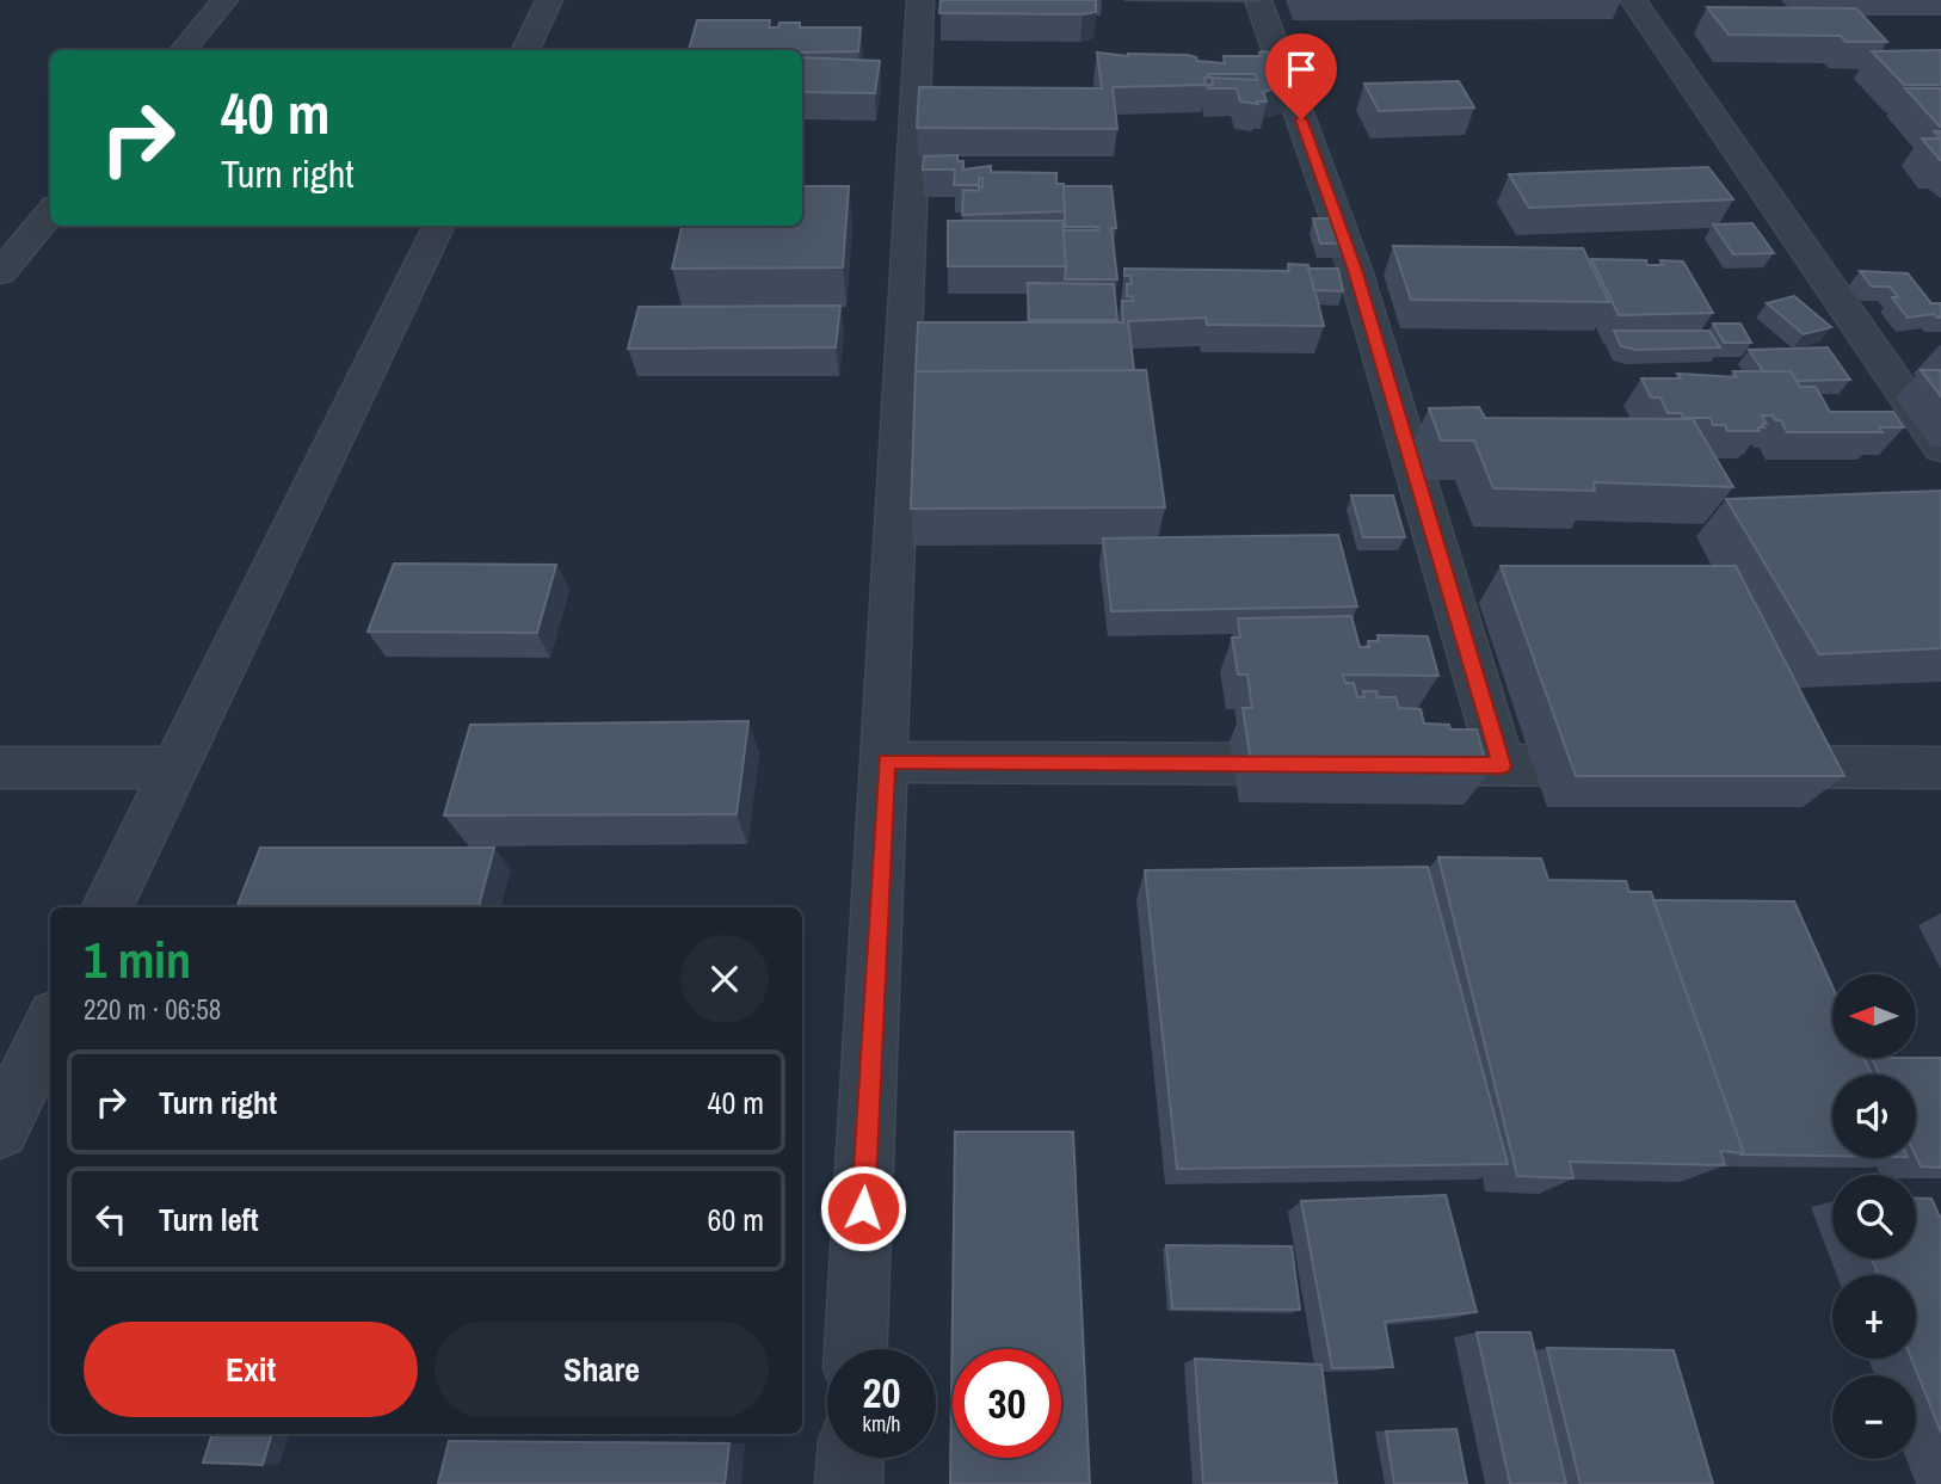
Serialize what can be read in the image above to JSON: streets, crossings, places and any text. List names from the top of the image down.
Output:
{
  "north": "left",
  "page": {
    "turn": ["40 m", "Turn right"],
    "heading": ["1 min", "220 m · 06:58"],
    "map_buttons": ["+", "−"],
    "list": [
      {
        "name": "Turn right",
        "value": "40 m"
      },
      {
        "name": "Turn left",
        "value": "60 m"
      }
    ],
    "buttons": ["Exit", "Share"],
    "speed": "20 km/h",
    "limit": "30"
  }
}
